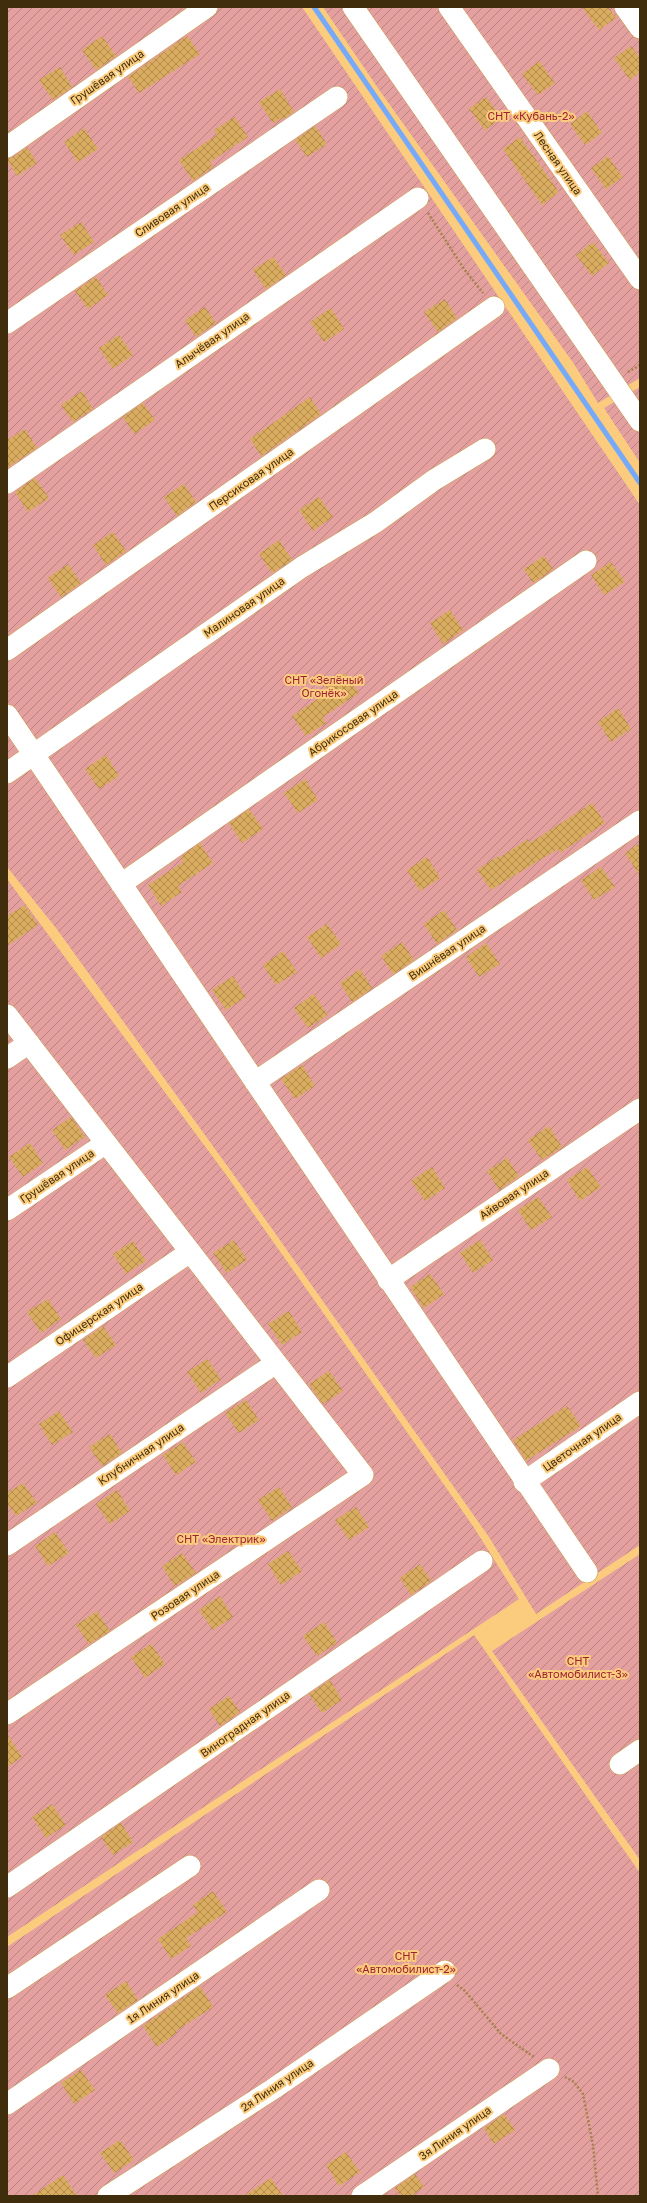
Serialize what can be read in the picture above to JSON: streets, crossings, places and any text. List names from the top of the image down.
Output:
{
  "streets": {
    "street": [
      "Грушёвая улица",
      "Лесная улица",
      "Сливовая улица",
      "Алычёвая улица",
      "Персиковая улица",
      "Малиновая улица",
      "Абрикосовая улица",
      "Вишнёвая улица",
      "Айвовая улица",
      "Офицерская улица",
      "Цветочная улица",
      "Клубничная улица",
      "Розовая улица",
      "Виноградная улица",
      "1я Линия улица",
      "2я Линия улица",
      "3я Линия улица"
    ]
  },
  "crossings": [
    ["Клубничная улица", "Розовая улица"]
  ],
  "parks": [
    "СНТ «Кубань-2»",
    "СНТ «Зелёный Огонёк»",
    "СНТ «Электрик»",
    "СНТ «Автомобилист-3»",
    "СНТ «Автомобилист-2»"
  ]
}
